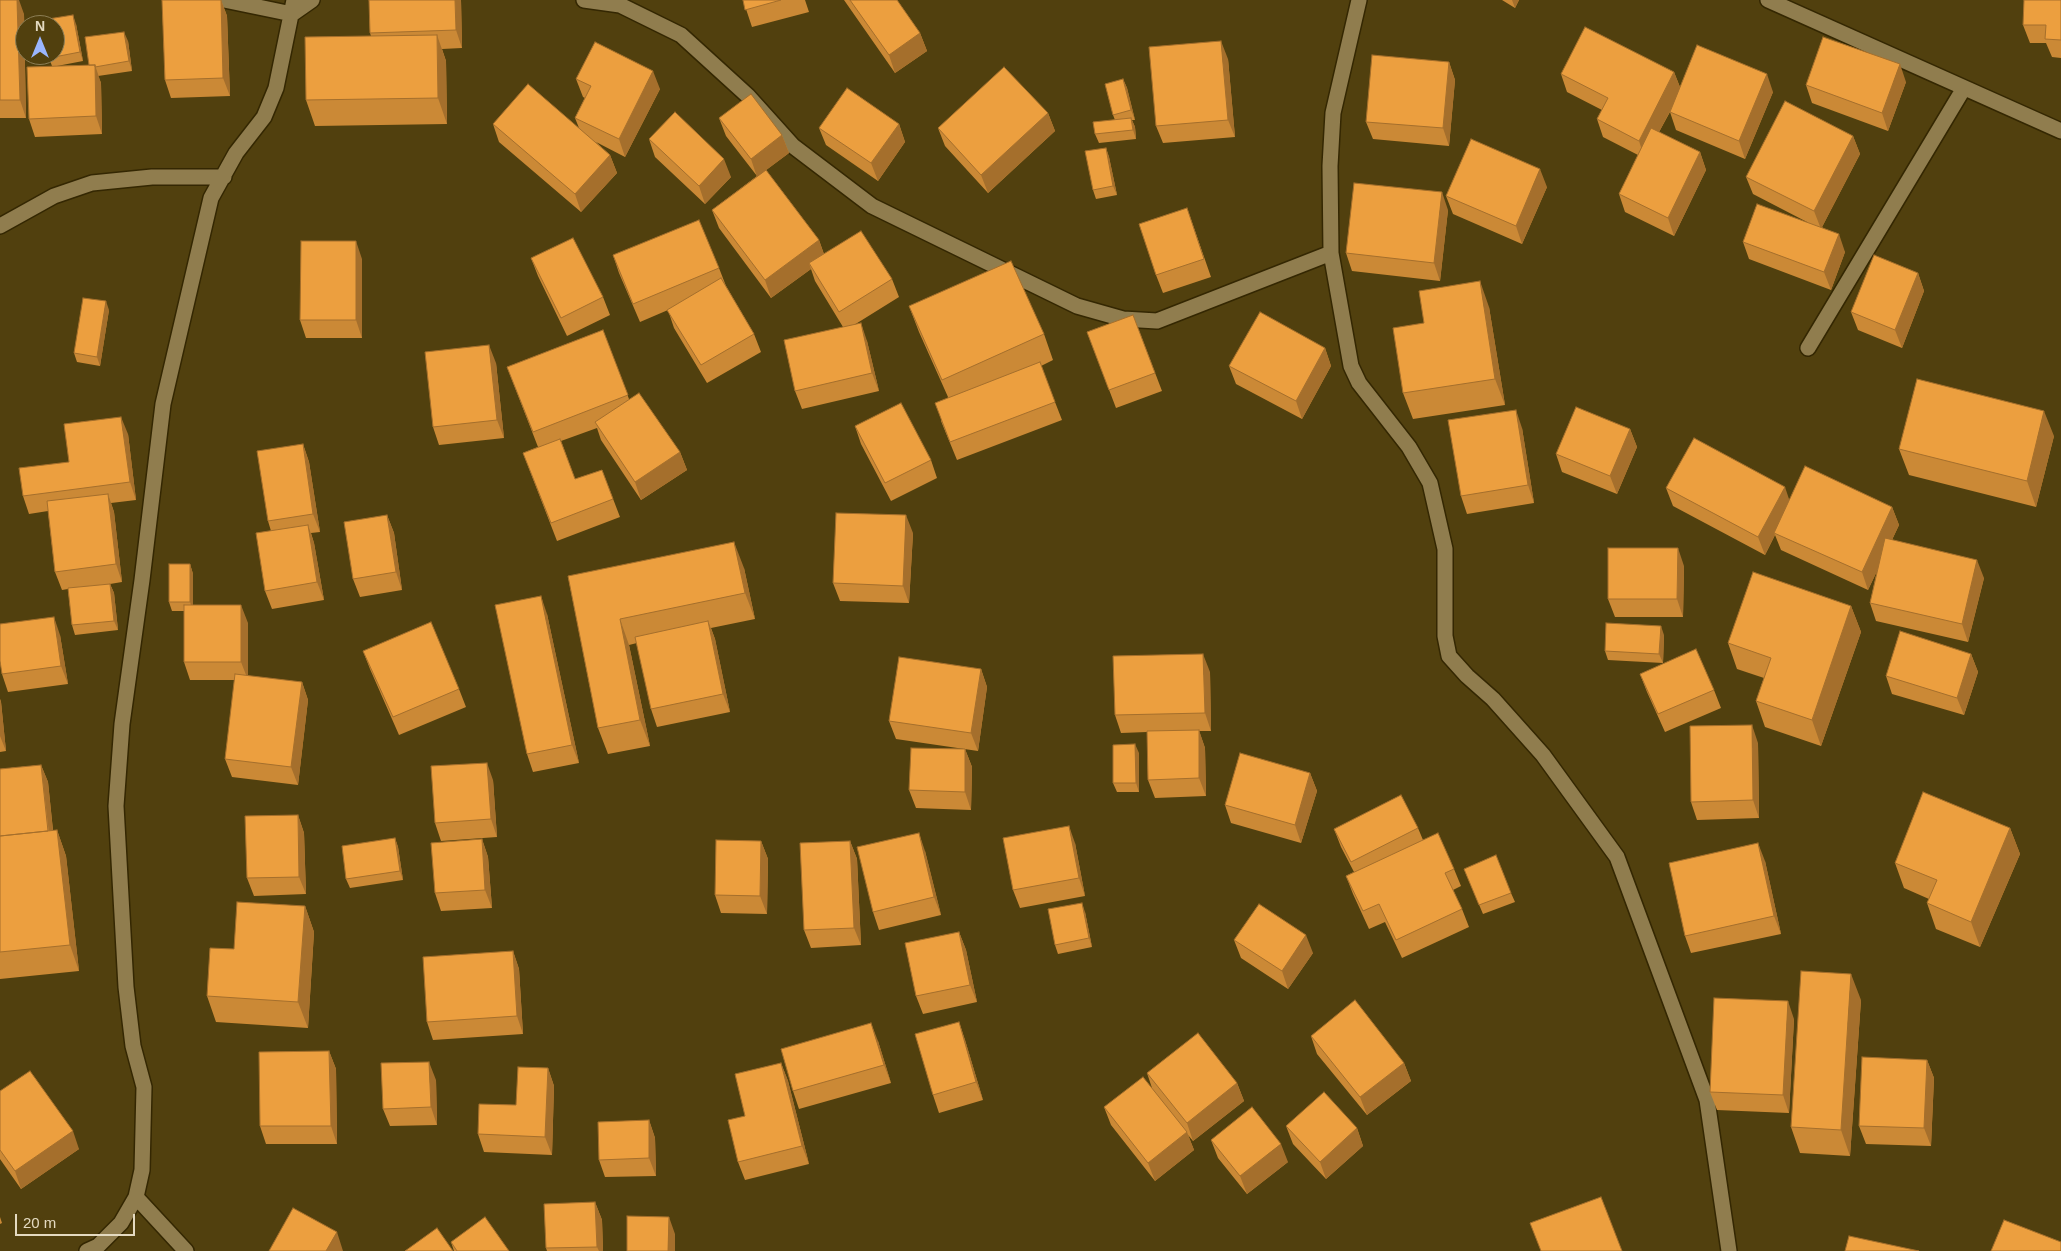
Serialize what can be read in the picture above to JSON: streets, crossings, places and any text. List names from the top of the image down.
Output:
{
  "scale_bar": "20 m",
  "north": "top"
}
